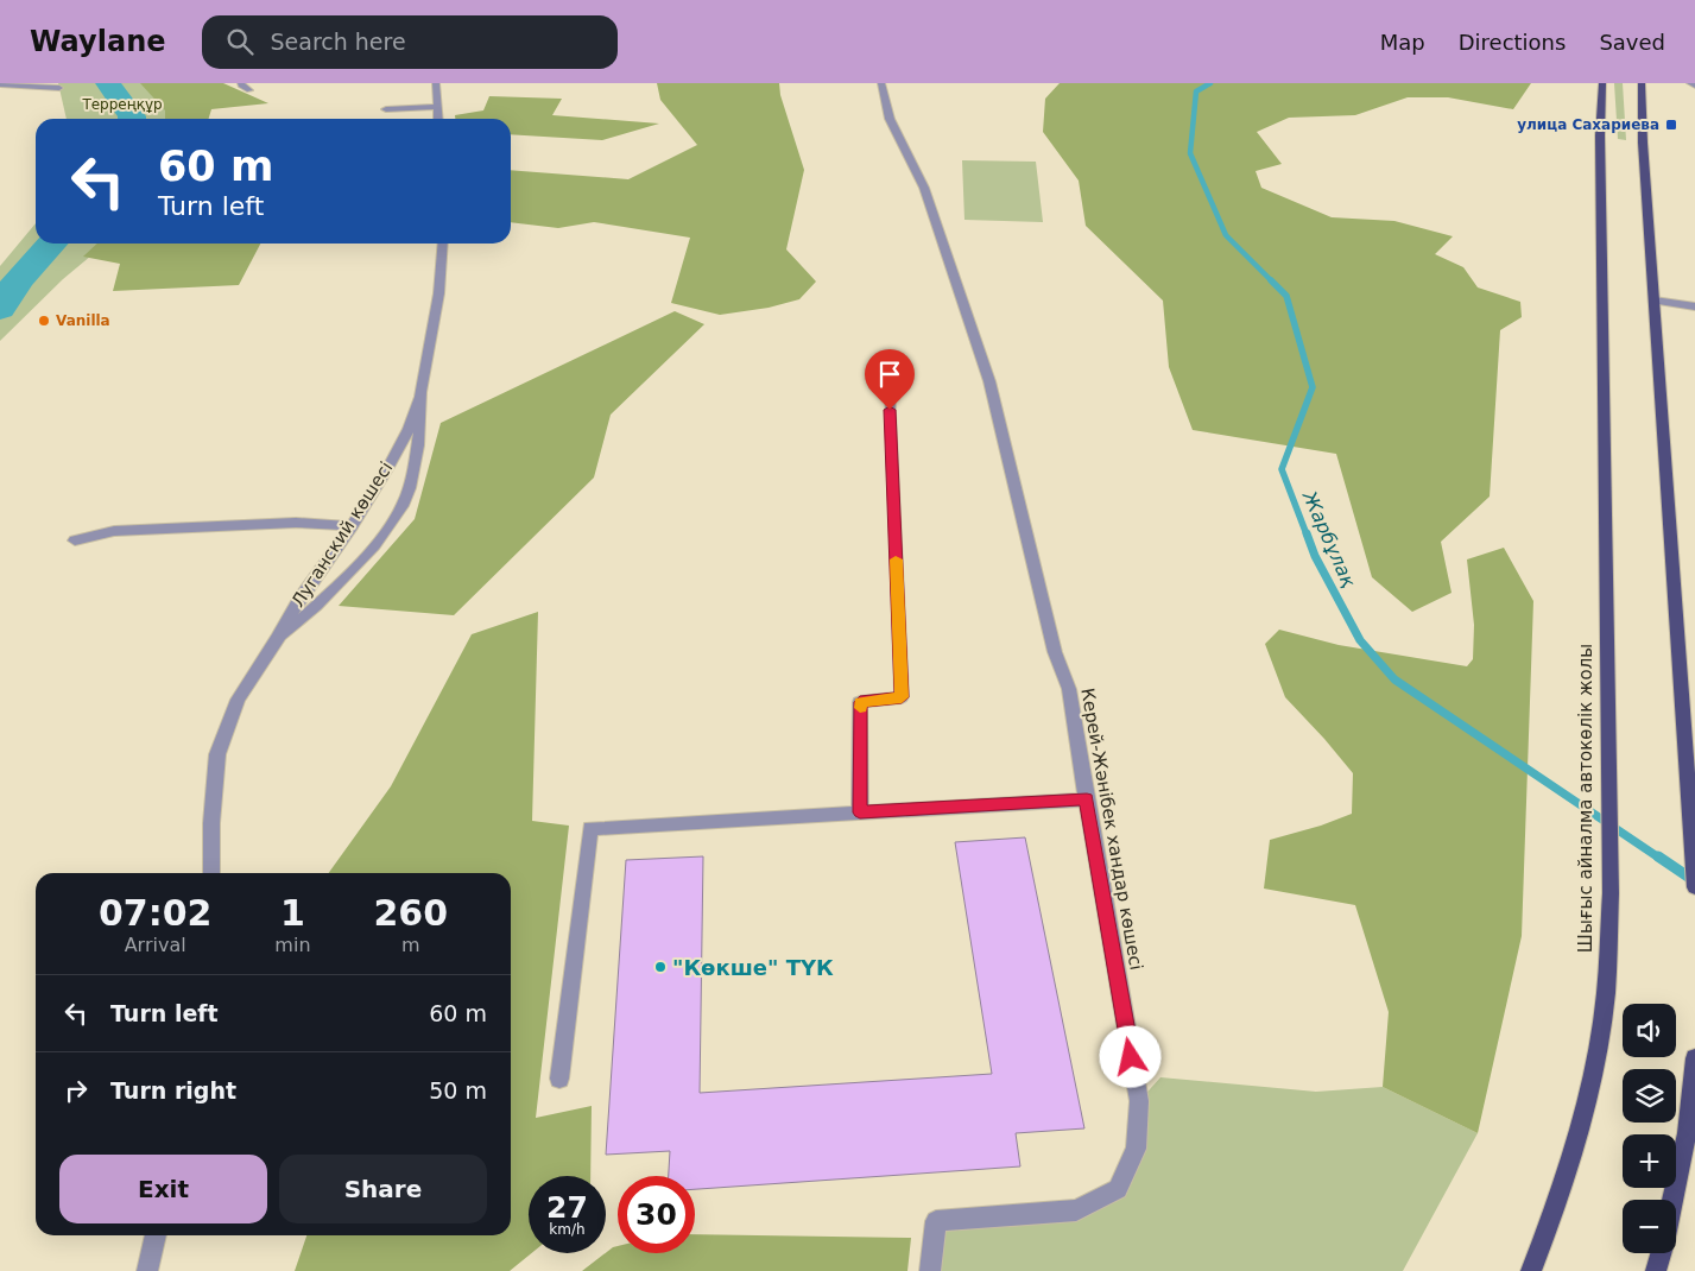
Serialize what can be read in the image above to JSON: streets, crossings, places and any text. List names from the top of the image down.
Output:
{
  "streets": {
    "main road": ["Шығыс айналма автокөлік жолы"],
    "street": ["Луганский көшесі", "Керей-Жәнібек хандар көшесі"]
  },
  "water": ["Жарбұлақ"],
  "parks": ["Терреңқұр"],
  "places": {
    "transit": ["улица Сахариева"],
    "other": ["Vanilla", "\"Көкше\" ТҮК"]
  },
  "page": {
    "header": "Waylane",
    "search": "Search here",
    "nav": ["Map", "Directions", "Saved"],
    "turn": ["60 m", "Turn left"],
    "eta": [
      "07:02",
      "Arrival",
      "1",
      "min",
      "260",
      "m"
    ],
    "list": [
      {
        "name": "Turn left",
        "value": "60 m"
      },
      {
        "name": "Turn right",
        "value": "50 m"
      }
    ],
    "map_buttons": ["+", "−"],
    "buttons": ["Exit", "Share"],
    "speed": "27 km/h",
    "limit": "30"
  }
}
